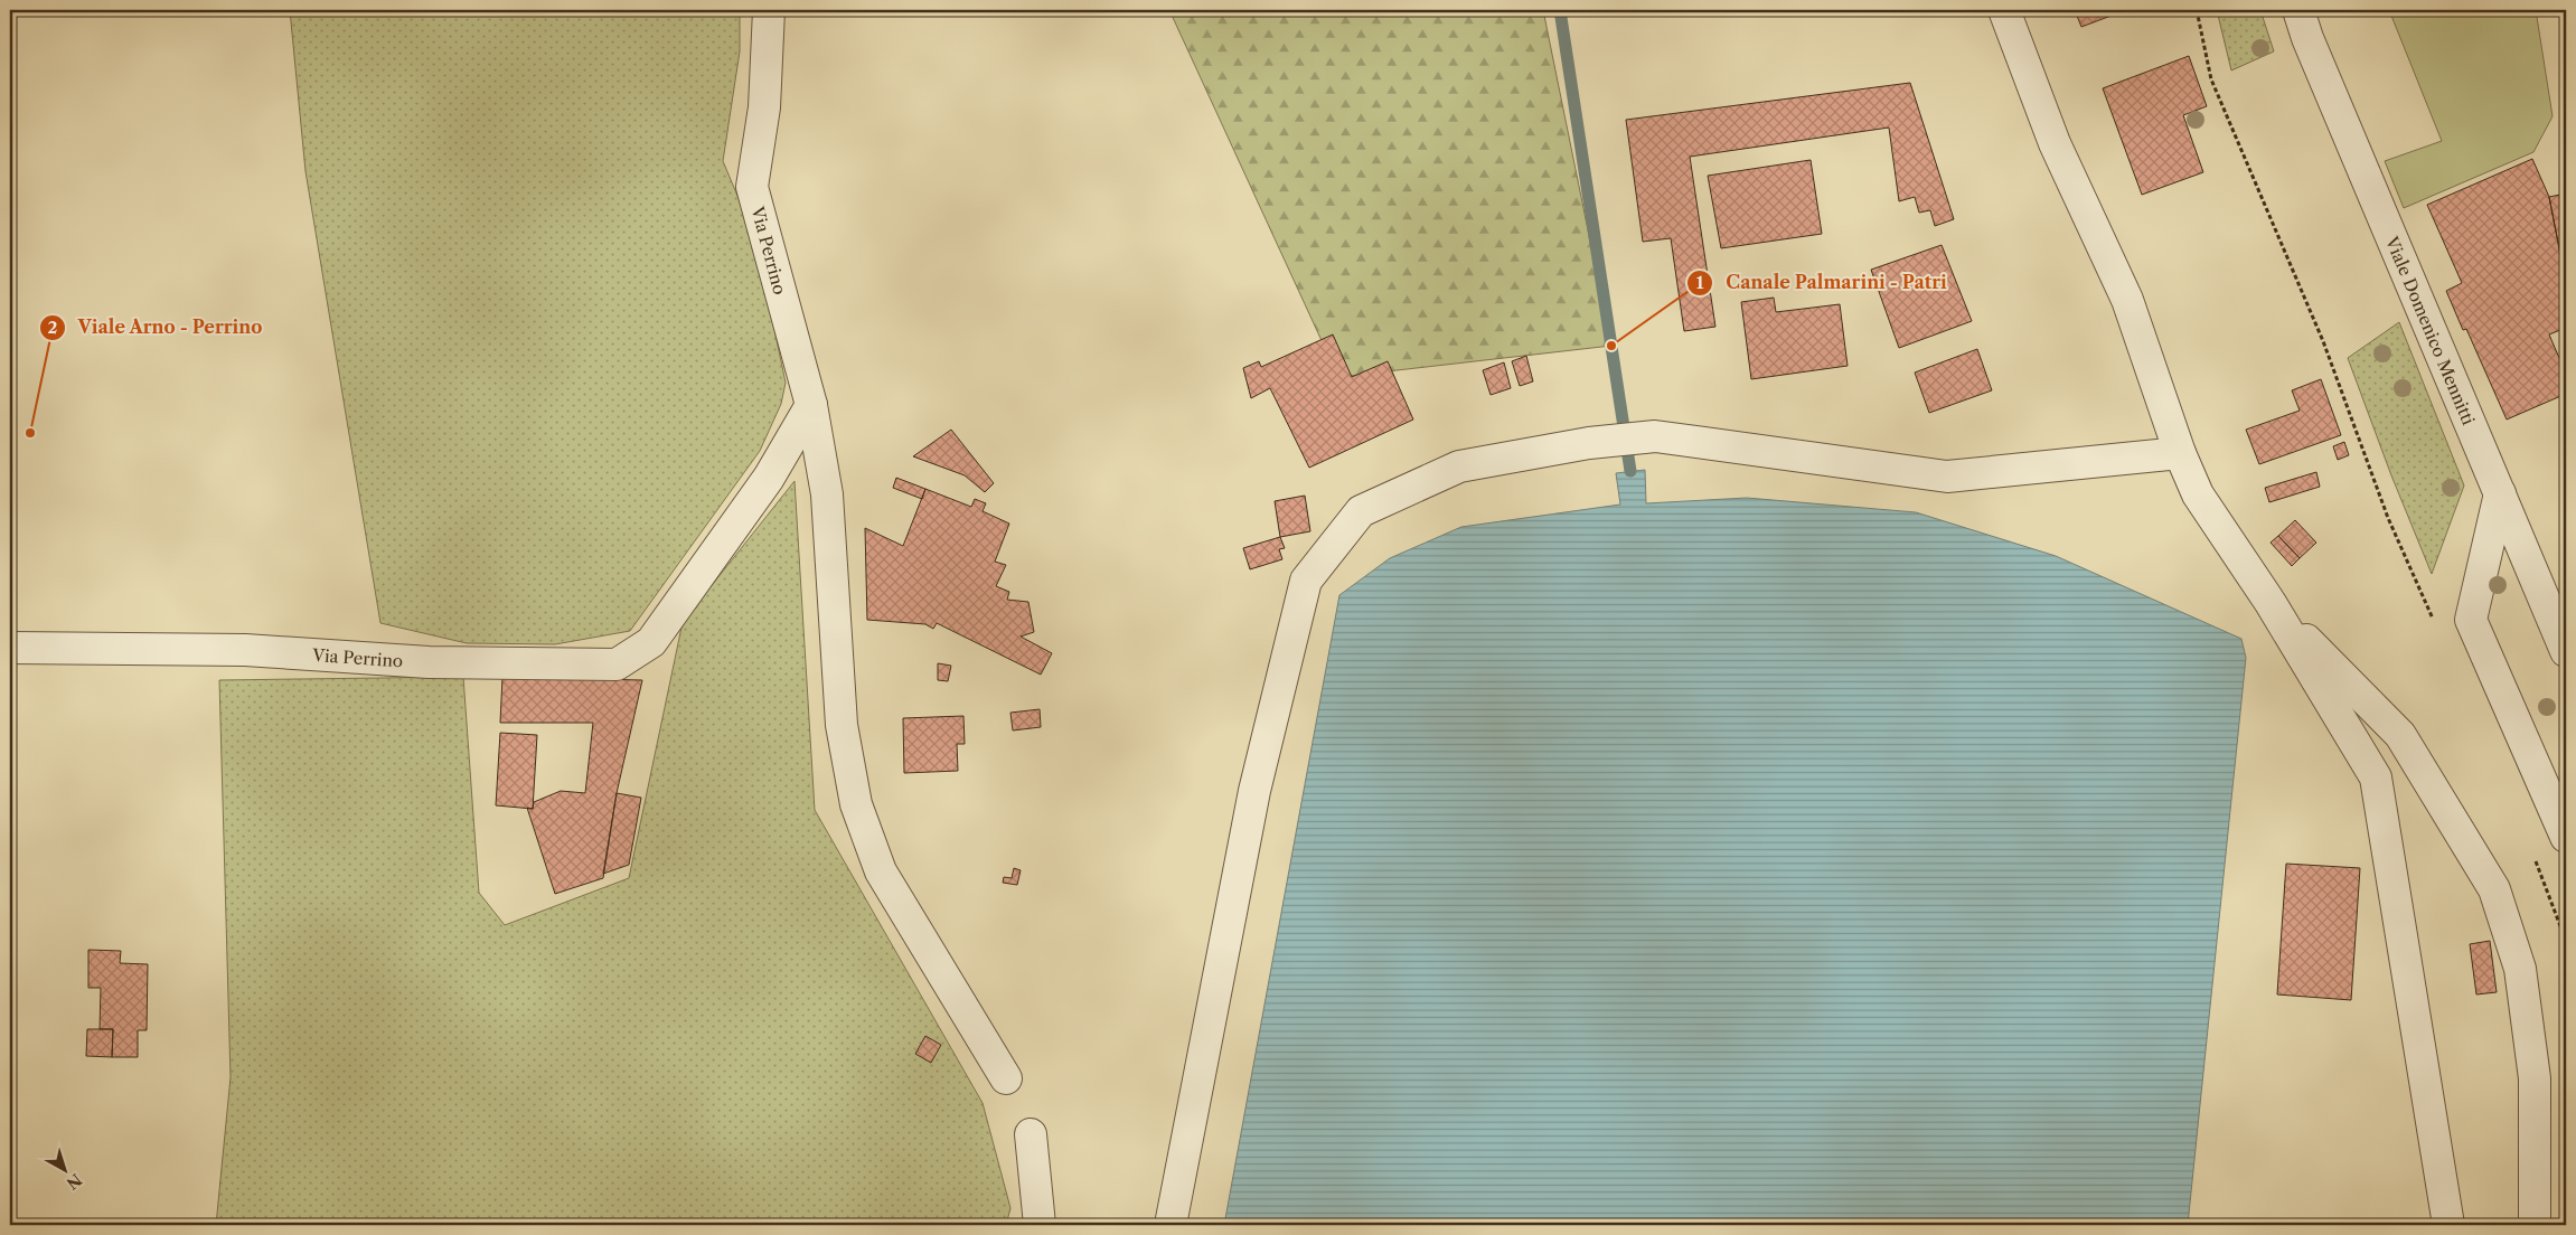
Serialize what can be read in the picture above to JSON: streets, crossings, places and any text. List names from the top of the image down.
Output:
{
  "streets": {
    "street": ["Via Perrino", "Viale Domenico Mennitti"]
  },
  "places": ["Canale Palmarini - Patri", "Viale Arno - Perrino"],
  "north": "bottom right"
}
